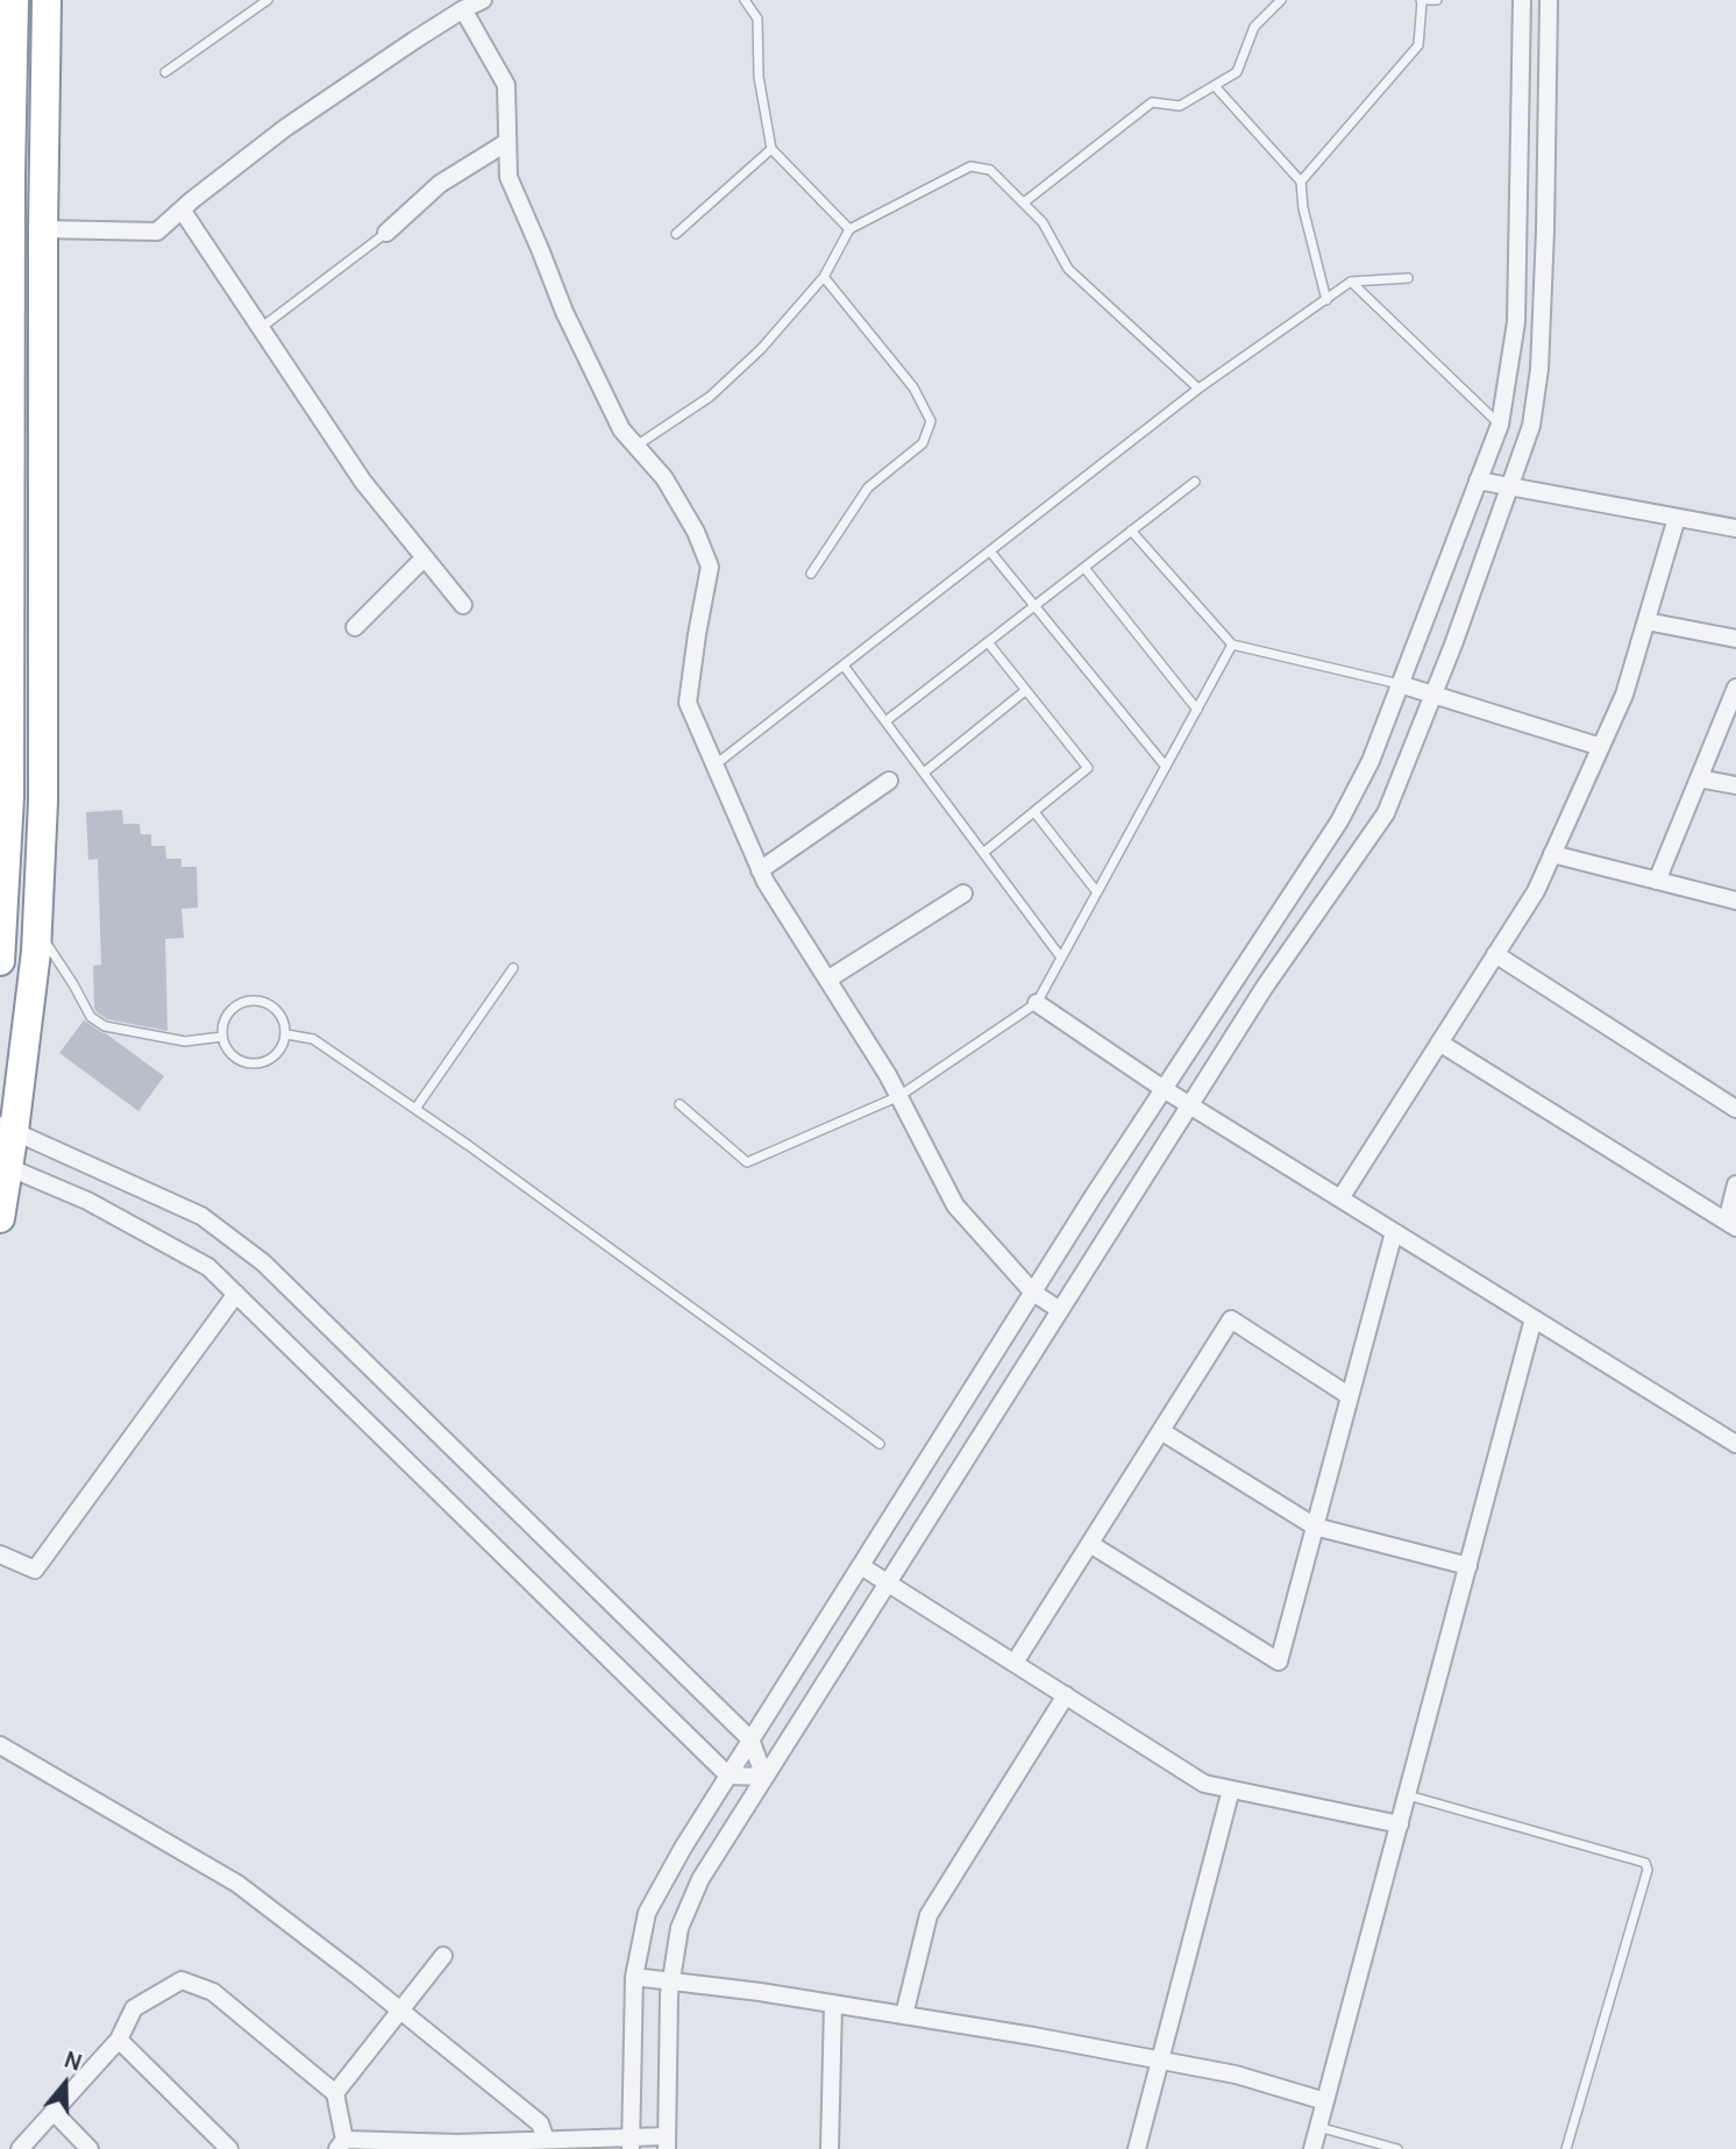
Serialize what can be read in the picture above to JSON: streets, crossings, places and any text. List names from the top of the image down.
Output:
{
  "north": "top"
}
